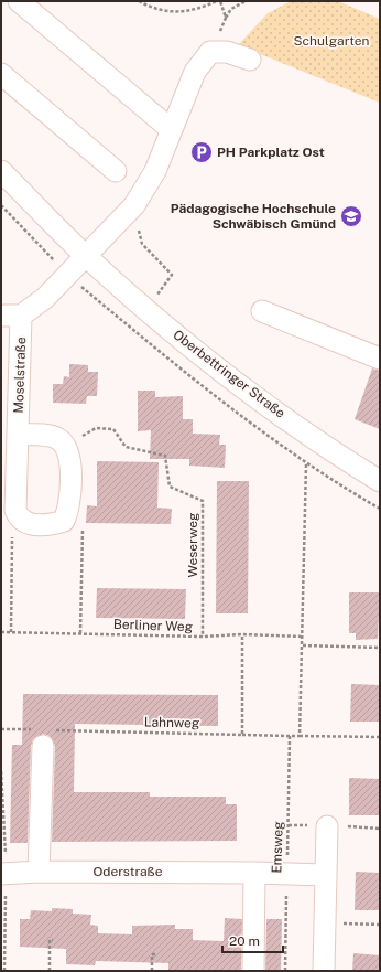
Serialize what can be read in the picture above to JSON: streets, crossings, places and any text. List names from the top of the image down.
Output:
{
  "streets": {
    "street": ["Oberbettringer Straße", "Moselstraße", "Oderstraße"],
    "path": [
      "Weserweg",
      "Berliner Weg",
      "Lahnweg",
      "Emsweg"
    ]
  },
  "crossings": [
    ["Weserweg", "Berliner Weg"],
    ["Lahnweg", "Emsweg"],
    ["Emsweg", "Oderstraße"]
  ],
  "parks": ["Schulgarten"],
  "places": {
    "parking": ["PH Parkplatz Ost"],
    "school or university": ["Pädagogische Hochschule Schwäbisch Gmünd"]
  },
  "scale_bar": "20 m"
}
